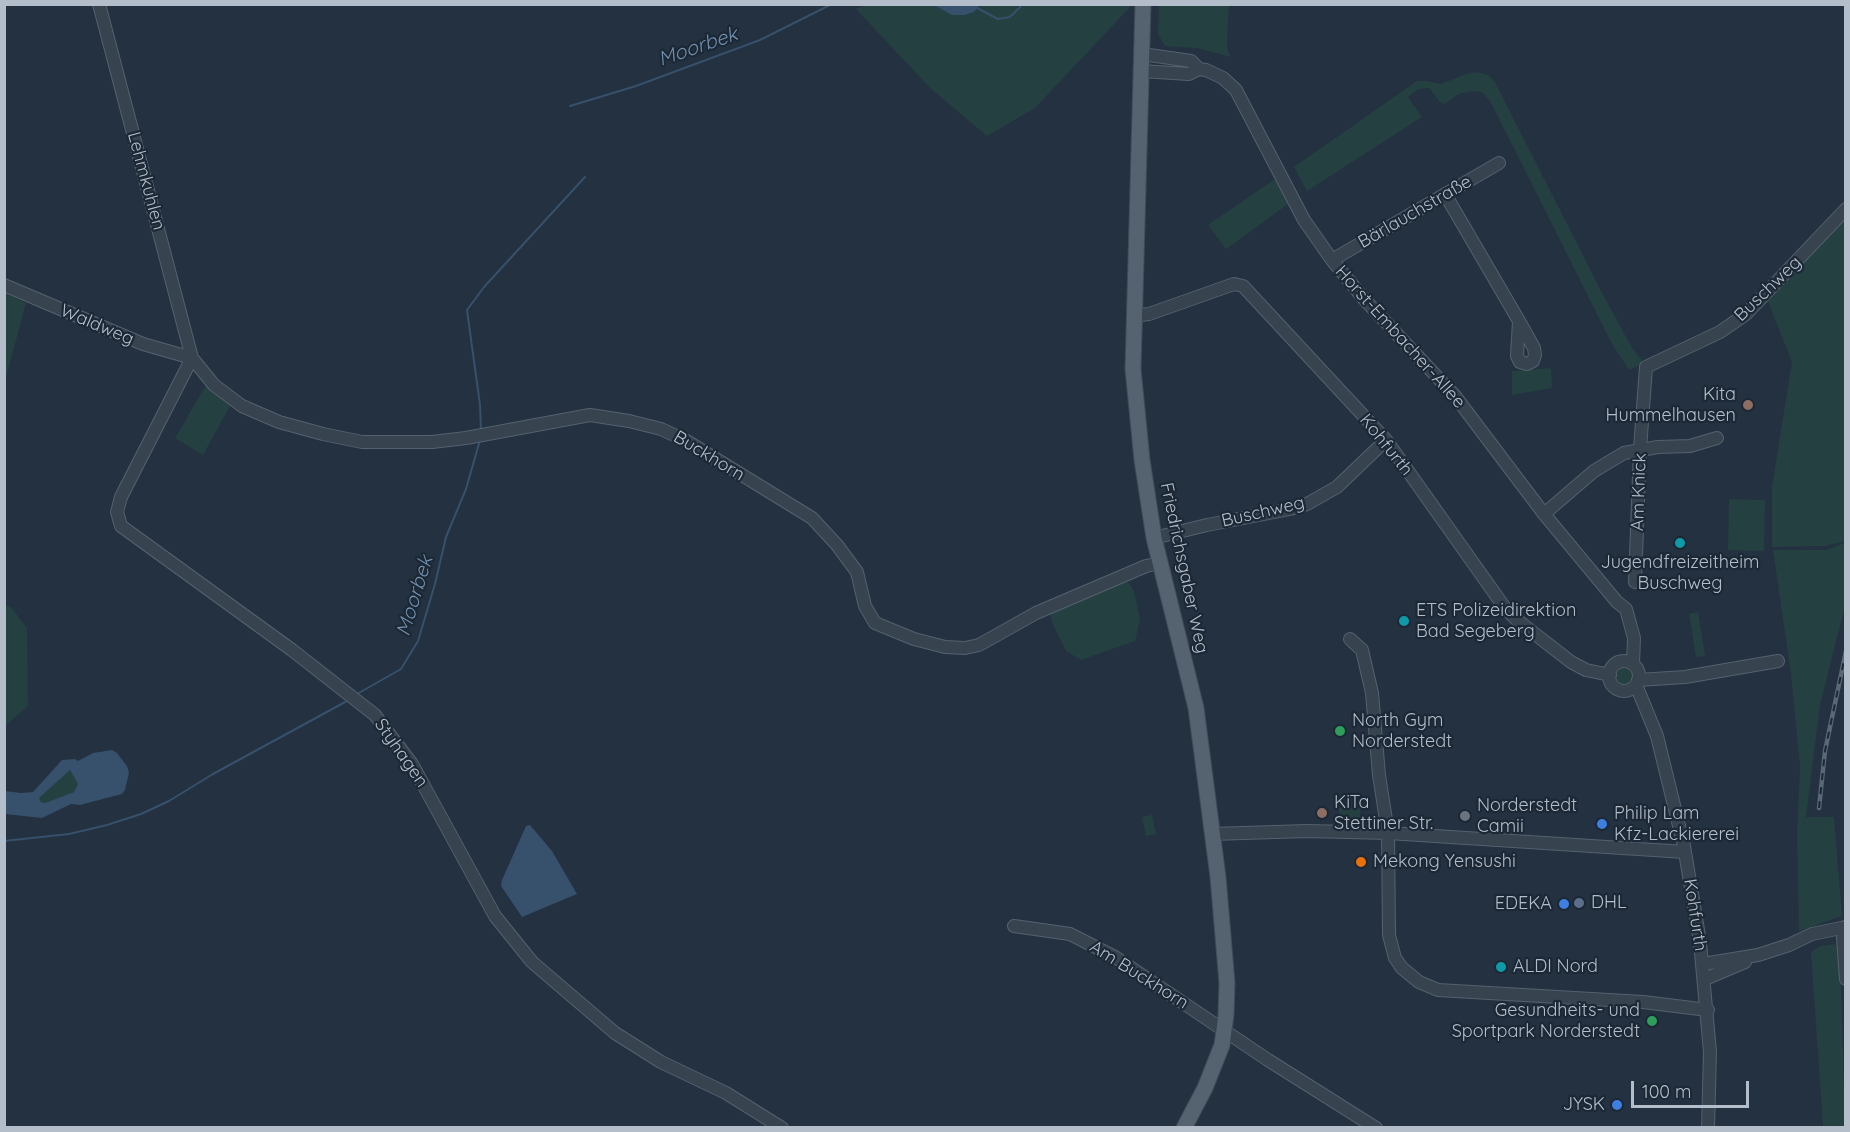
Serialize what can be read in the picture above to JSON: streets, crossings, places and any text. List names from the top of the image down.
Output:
{
  "streets": {
    "main road": ["Friedrichsgaber Weg"],
    "street": [
      "Lehmkuhlen",
      "Bärlauchstraße",
      "Buschweg",
      "Waldweg",
      "Horst-Embacher-Allee",
      "Kohfurth",
      "Buckhorn",
      "Am Knick",
      "Styhagen",
      "Am Buckhorn"
    ]
  },
  "crossings": [
    ["Lehmkuhlen", "Waldweg"],
    ["Lehmkuhlen", "Buckhorn"],
    ["Lehmkuhlen", "Styhagen"],
    ["Bärlauchstraße", "Horst-Embacher-Allee"],
    ["Buschweg", "Kohfurth"],
    ["Buschweg", "Am Knick"],
    ["Buschweg", "Friedrichsgaber Weg"],
    ["Waldweg", "Buckhorn"],
    ["Waldweg", "Styhagen"],
    ["Horst-Embacher-Allee", "Kohfurth"],
    ["Horst-Embacher-Allee", "Friedrichsgaber Weg"],
    ["Kohfurth", "Friedrichsgaber Weg"],
    ["Buckhorn", "Friedrichsgaber Weg"],
    ["Buckhorn", "Styhagen"],
    ["Friedrichsgaber Weg", "Am Buckhorn"]
  ],
  "water": ["Moorbek"],
  "places": [
    "Kita Hummelhausen",
    "Jugendfreizeitheim Buschweg",
    "ETS Polizeidirektion Bad Segeberg",
    "North Gym Norderstedt",
    "KiTa Stettiner Str.",
    "Norderstedt Camii",
    "Philip Lam Kfz-Lackiererei",
    "Mekong Yensushi",
    "DHL",
    "EDEKA",
    "ALDI Nord",
    "Gesundheits- und Sportpark Norderstedt",
    "JYSK"
  ],
  "scale_bar": "100 m"
}
